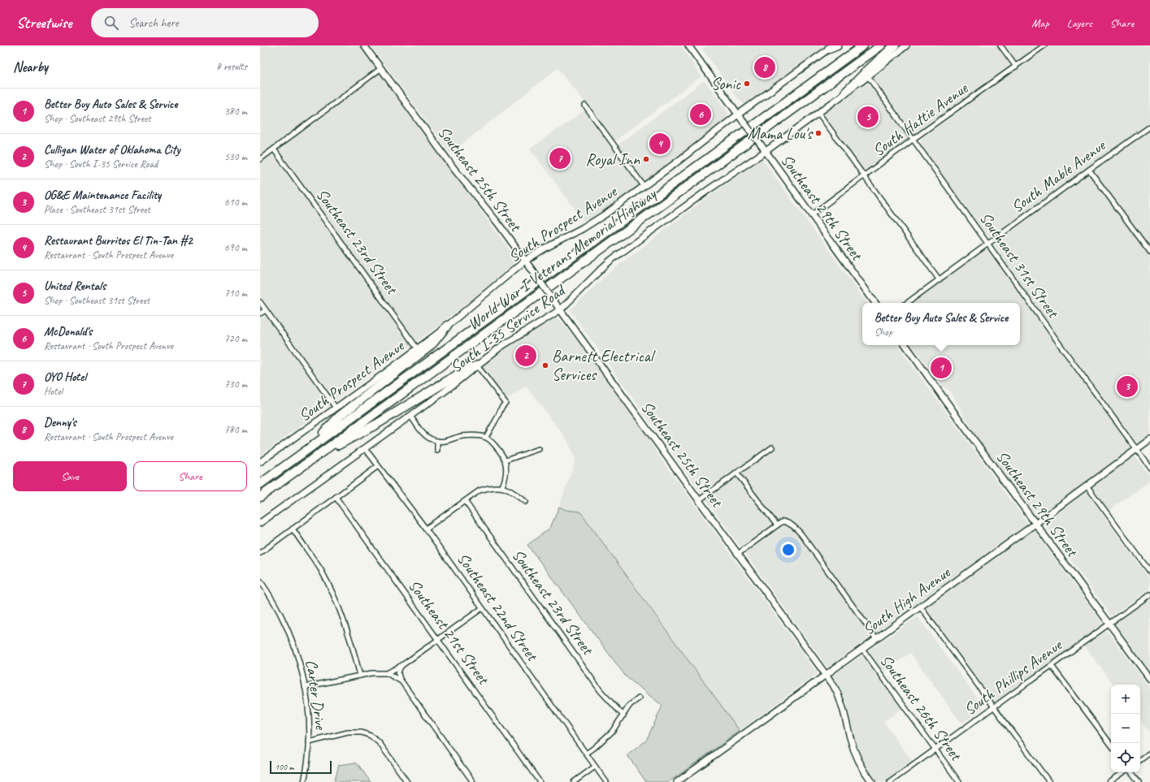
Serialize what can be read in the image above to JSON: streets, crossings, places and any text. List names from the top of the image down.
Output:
{
  "streets": {
    "highway": ["World War I Veterans Memorial Highway"],
    "main road": [
      "Southeast 25th Street",
      "Southeast 29th Street",
      "South Prospect Avenue",
      "South I-35 Service Road",
      "South High Avenue"
    ],
    "street": [
      "South Hattie Avenue",
      "South Mable Avenue",
      "Southeast 23rd Street",
      "Southeast 31st Street",
      "Southeast 22nd Street",
      "Southeast 21st Street",
      "South Phillips Avenue",
      "Carter Drive",
      "Southeast 26th Street"
    ]
  },
  "crossings": [
    ["South Hattie Avenue", "Southeast 29th Street"],
    ["South Hattie Avenue", "Southeast 31st Street"],
    ["South Mable Avenue", "Southeast 31st Street"],
    ["Southeast 25th Street", "South Prospect Avenue"],
    ["Southeast 25th Street", "South I-35 Service Road"],
    ["Southeast 25th Street", "South High Avenue"],
    ["Southeast 29th Street", "South Prospect Avenue"],
    ["Southeast 29th Street", "South I-35 Service Road"],
    ["Southeast 29th Street", "South High Avenue"],
    ["Southeast 29th Street", "South Phillips Avenue"],
    ["South Prospect Avenue", "Southeast 23rd Street"],
    ["Southeast 31st Street", "South I-35 Service Road"],
    ["Southeast 31st Street", "South High Avenue"],
    ["South I-35 Service Road", "Southeast 22nd Street"],
    ["South High Avenue", "Southeast 26th Street"],
    ["South Phillips Avenue", "Southeast 26th Street"]
  ],
  "places": [
    "Sonic",
    "Mama Lou's",
    "Royal Inn",
    "Barnett Electrical Services"
  ],
  "scale_bar": "100 m",
  "page": {
    "header": "Streetwise",
    "search": "Search here",
    "nav": ["Map", "Layers", "Share"],
    "heading": ["Nearby", "8 results"],
    "pins": [
      "8",
      "6",
      "5",
      "4",
      "7",
      "2",
      "1",
      "3"
    ],
    "list": [
      {
        "mark": "1",
        "name": "Better Buy Auto Sales & Service",
        "note": "Shop · Southeast 29th Street",
        "value": "380 m"
      },
      {
        "mark": "2",
        "name": "Culligan Water of Oklahoma City",
        "note": "Shop · South I-35 Service Road",
        "value": "530 m"
      },
      {
        "mark": "3",
        "name": "OG&E Maintenance Facility",
        "note": "Place · Southeast 31st Street",
        "value": "610 m"
      },
      {
        "mark": "4",
        "name": "Restaurant Burritos El Tin-Tan #2",
        "note": "Restaurant · South Prospect Avenue",
        "value": "690 m"
      },
      {
        "mark": "5",
        "name": "United Rentals",
        "note": "Shop · Southeast 31st Street",
        "value": "710 m"
      },
      {
        "mark": "6",
        "name": "McDonald's",
        "note": "Restaurant · South Prospect Avenue",
        "value": "720 m"
      },
      {
        "mark": "7",
        "name": "OYO Hotel",
        "note": "Hotel",
        "value": "730 m"
      },
      {
        "mark": "8",
        "name": "Denny's",
        "note": "Restaurant · South Prospect Avenue",
        "value": "780 m"
      }
    ],
    "popup": ["Better Buy Auto Sales & Service", "Shop"],
    "buttons": ["Save", "Share"],
    "map_buttons": ["+", "−"],
    "scale": "100 m"
  }
}
